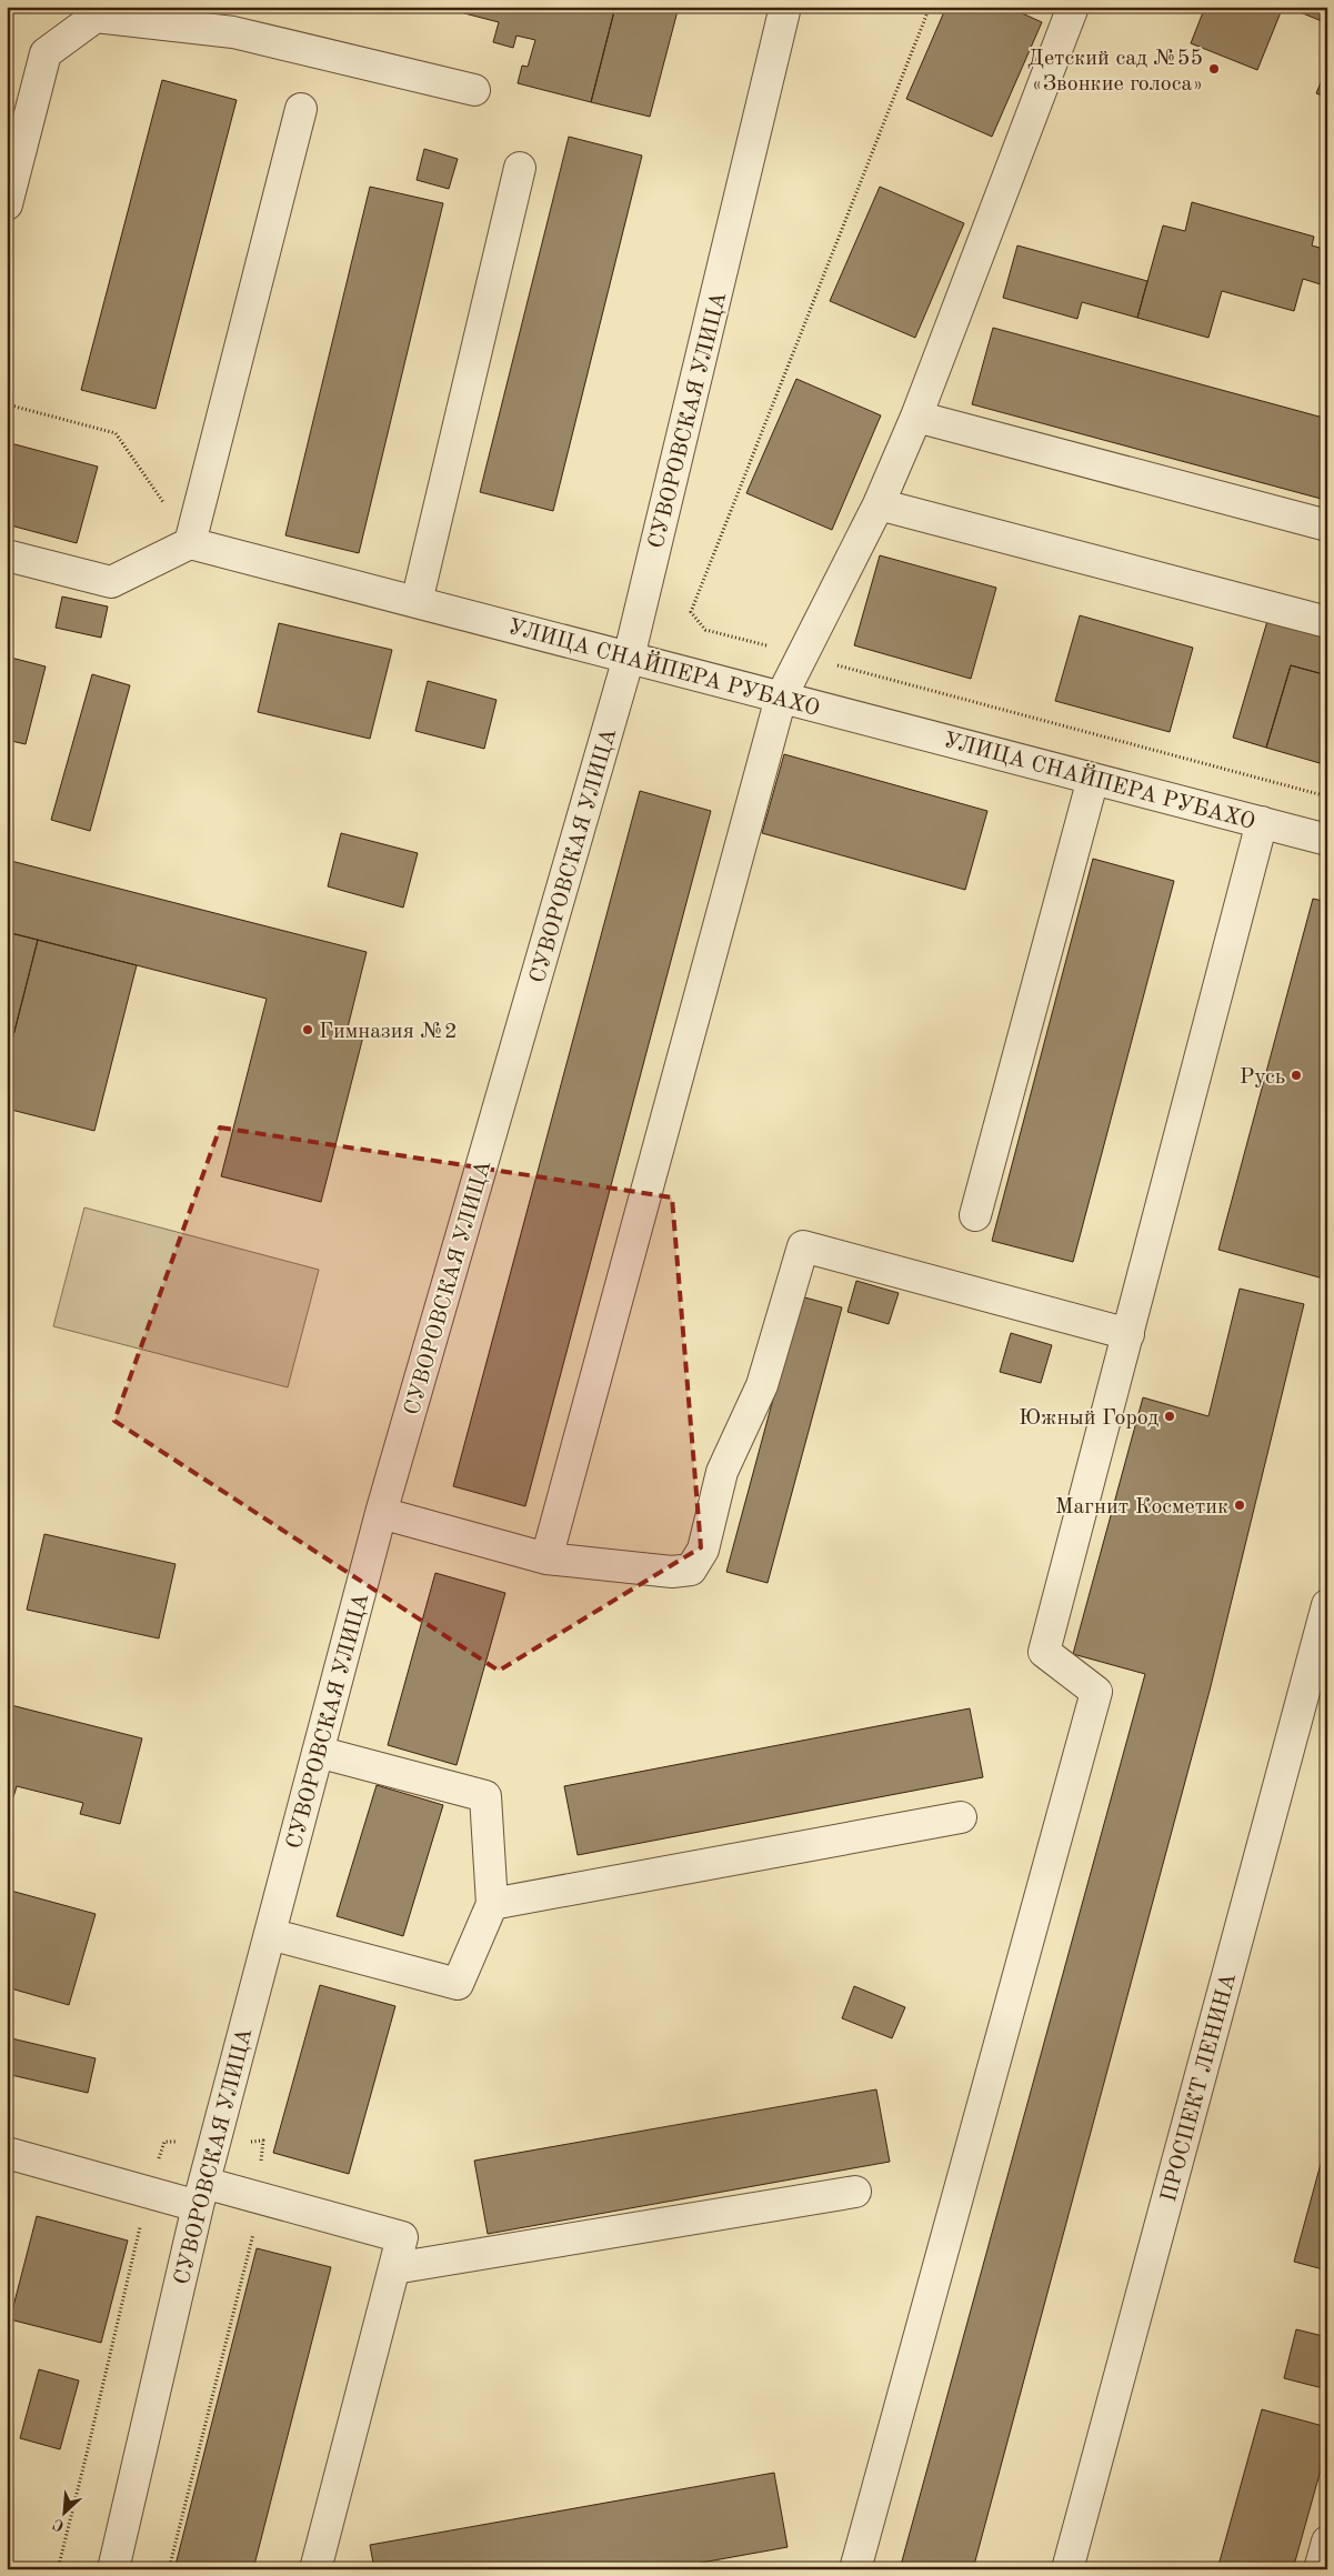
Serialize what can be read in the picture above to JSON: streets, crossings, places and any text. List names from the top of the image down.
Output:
{
  "streets": {
    "street": ["СУВОРОВСКАЯ УЛИЦА", "УЛИЦА СНАЙПЕРА РУБАХО", "ПРОСПЕКТ ЛЕНИНА"]
  },
  "crossings": [
    ["СУВОРОВСКАЯ УЛИЦА", "УЛИЦА СНАЙПЕРА РУБАХО"]
  ],
  "places": [
    "Детский сад №55 «Звонкие голоса»",
    "Гимназия №2",
    "Русь",
    "Южный Город",
    "Магнит Косметик"
  ],
  "north": "bottom left"
}
